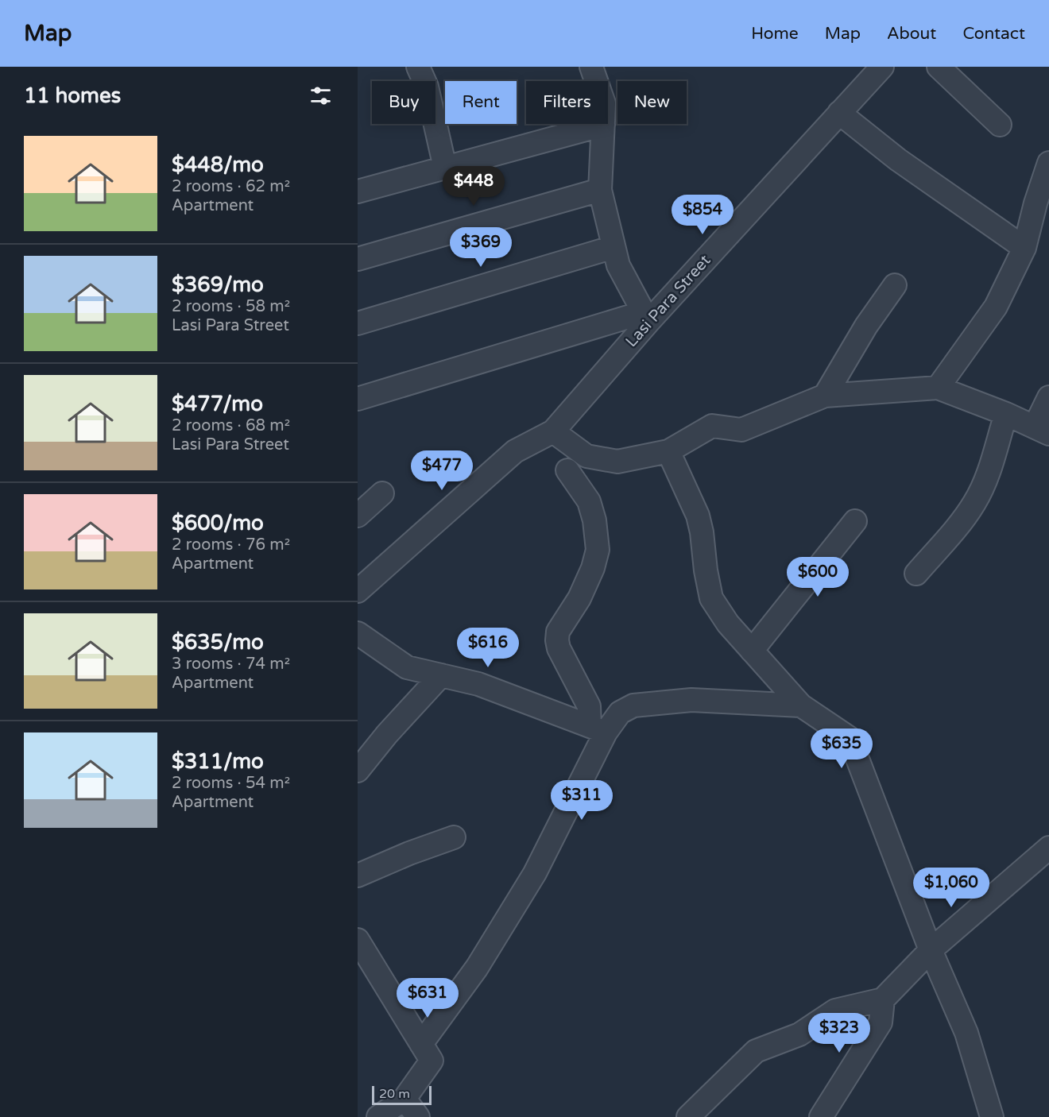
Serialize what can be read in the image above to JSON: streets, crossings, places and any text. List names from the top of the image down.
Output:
{
  "streets": {
    "street": ["Lasi Para Street"]
  },
  "scale_bar": "20 m",
  "page": {
    "header": "Map",
    "nav": [
      "Home",
      "Map",
      "About",
      "Contact"
    ],
    "heading": "11 homes",
    "chip": [
      "Buy",
      "Rent",
      "Filters",
      "New"
    ],
    "list": [
      {
        "name": "$448/mo",
        "note": "2 rooms · 62 m² · Apartment"
      },
      {
        "name": "$369/mo",
        "note": "2 rooms · 58 m² · Lasi Para Street"
      },
      {
        "name": "$477/mo",
        "note": "2 rooms · 68 m² · Lasi Para Street"
      },
      {
        "name": "$600/mo",
        "note": "2 rooms · 76 m² · Apartment"
      },
      {
        "name": "$635/mo",
        "note": "3 rooms · 74 m² · Apartment"
      },
      {
        "name": "$311/mo",
        "note": "2 rooms · 54 m² · Apartment"
      }
    ],
    "price": [
      "$448",
      "$854",
      "$369",
      "$477",
      "$600",
      "$616",
      "$635",
      "$311",
      "$1,060",
      "$631",
      "$323"
    ],
    "scale": "20 m"
  }
}
